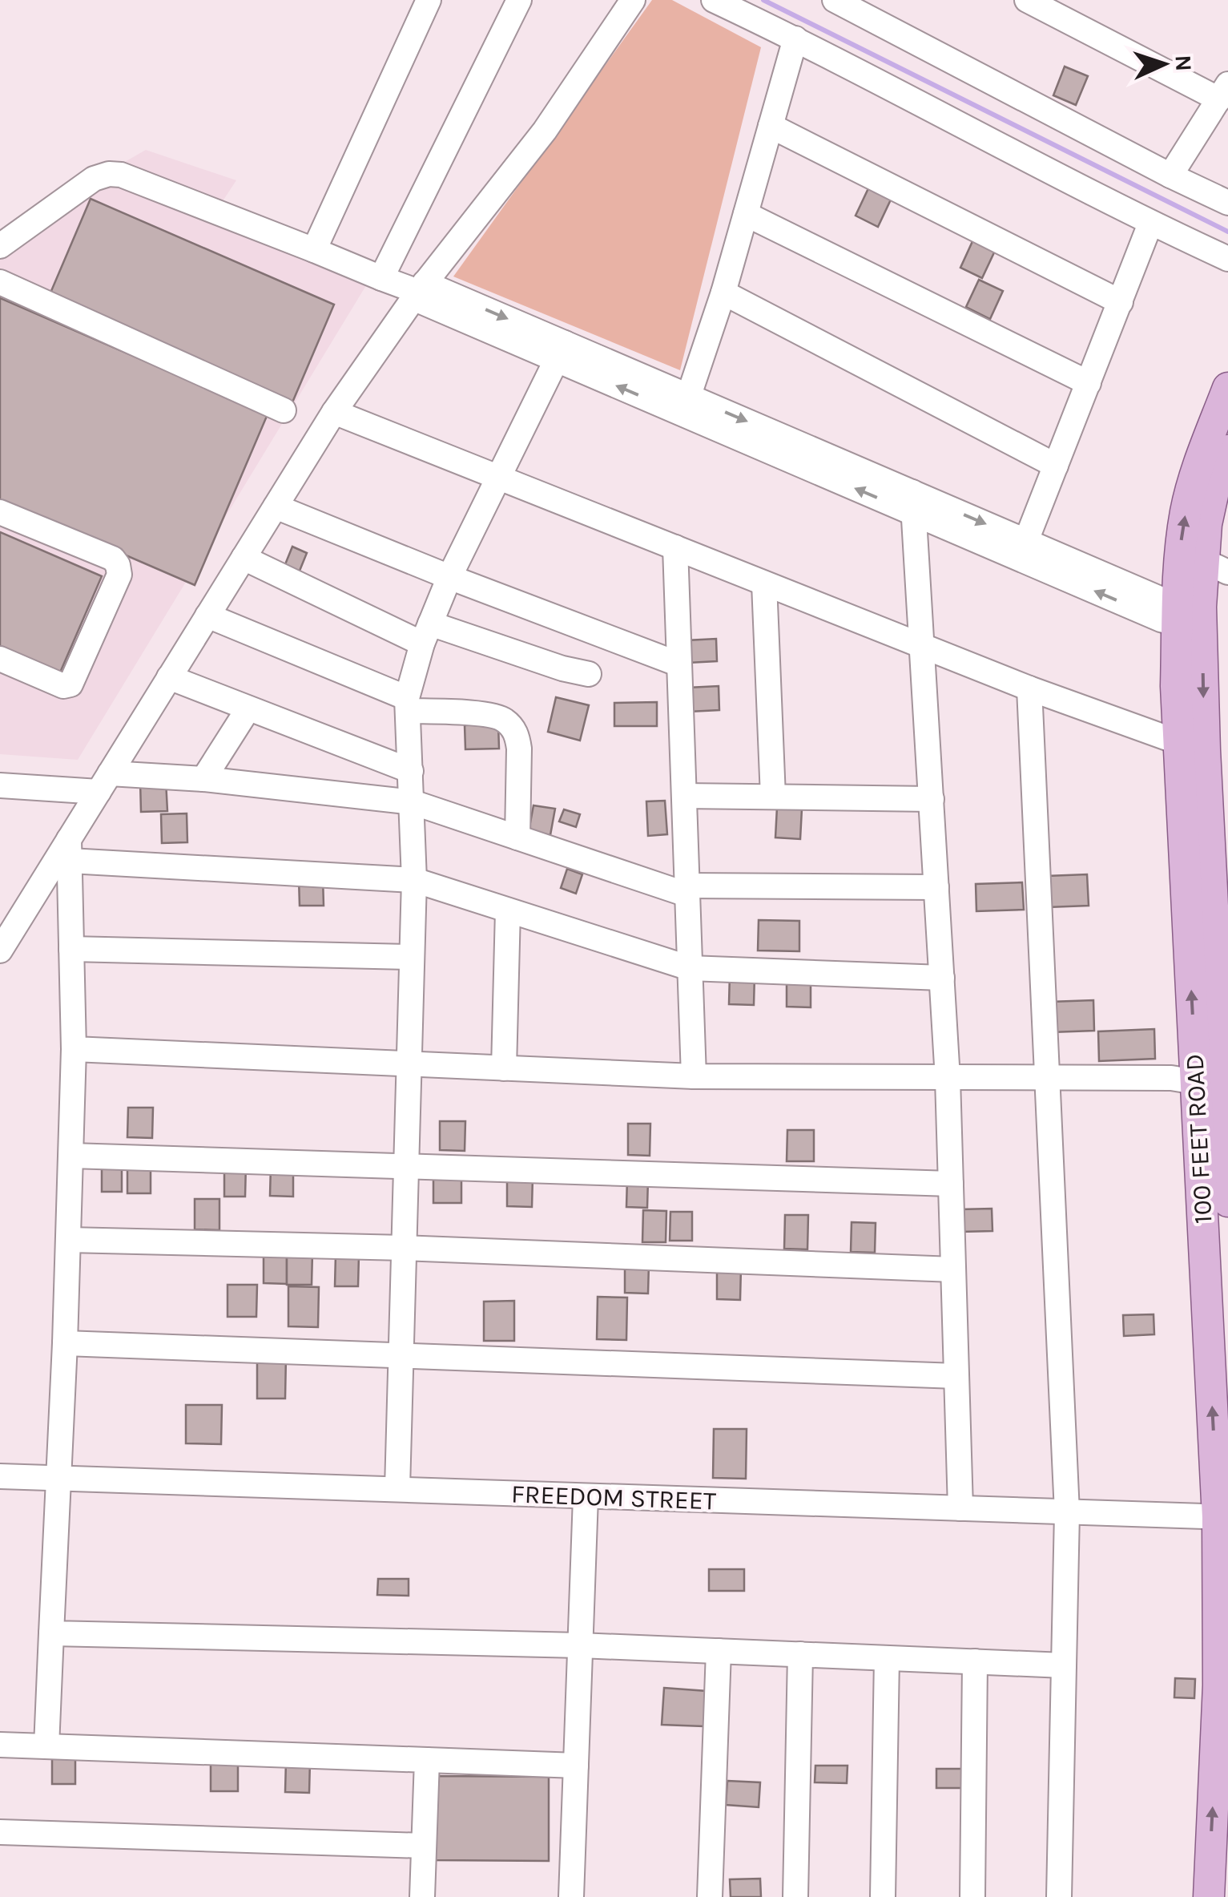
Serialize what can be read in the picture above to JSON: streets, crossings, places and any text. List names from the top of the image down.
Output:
{
  "streets": {
    "main road": ["100 FEET ROAD"],
    "street": ["FREEDOM STREET"]
  },
  "crossings": [
    ["100 FEET ROAD", "FREEDOM STREET"]
  ],
  "north": "right"
}
